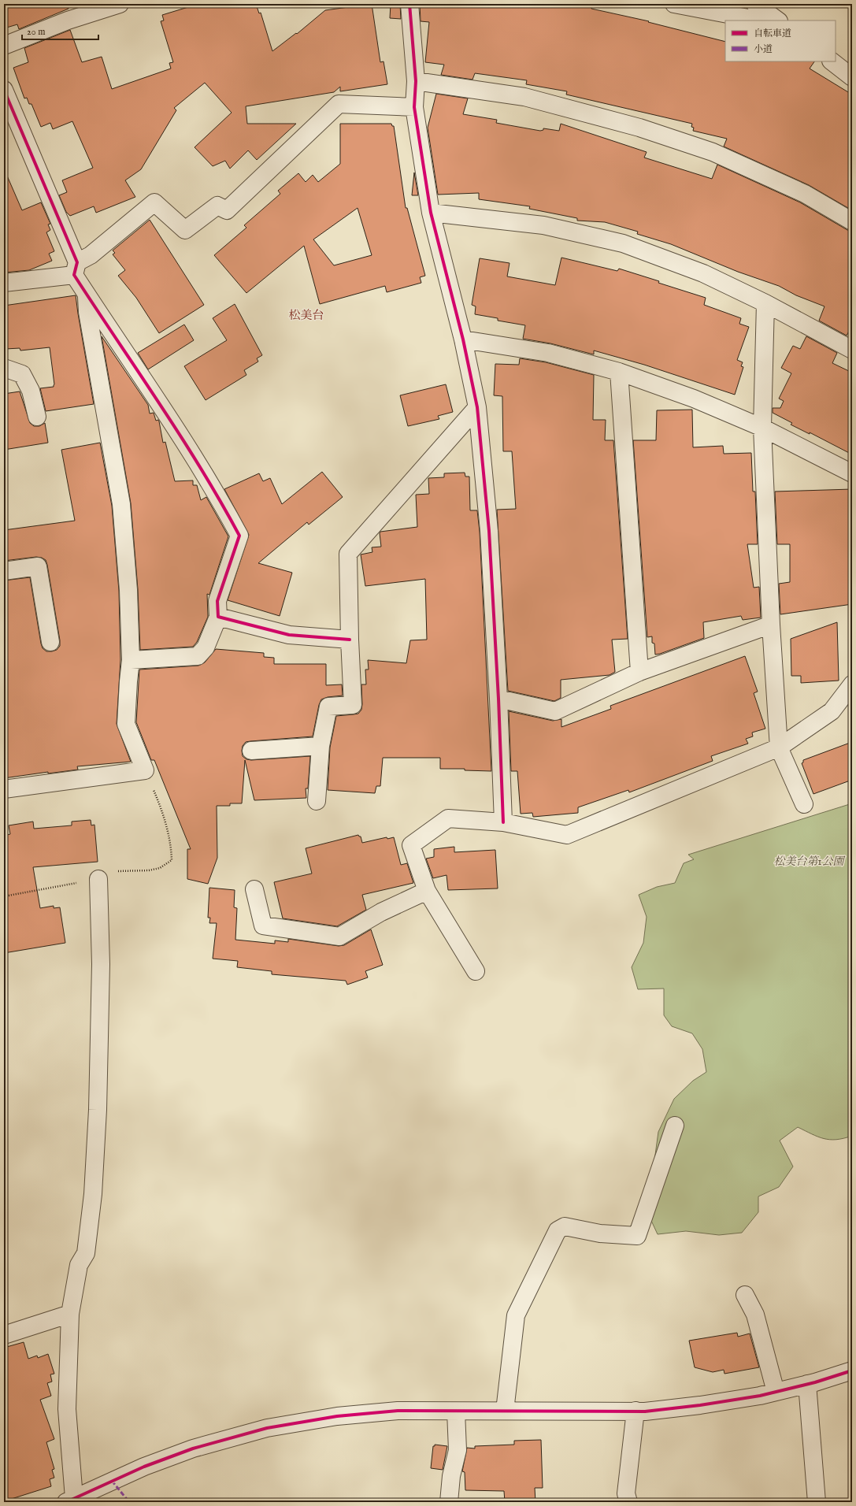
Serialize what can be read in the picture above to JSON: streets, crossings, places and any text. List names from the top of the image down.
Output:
{
  "districts": ["松美台"],
  "parks": ["松美台第1公園"],
  "legend": ["自転車道", "小道"],
  "scale_bar": "20 m"
}
